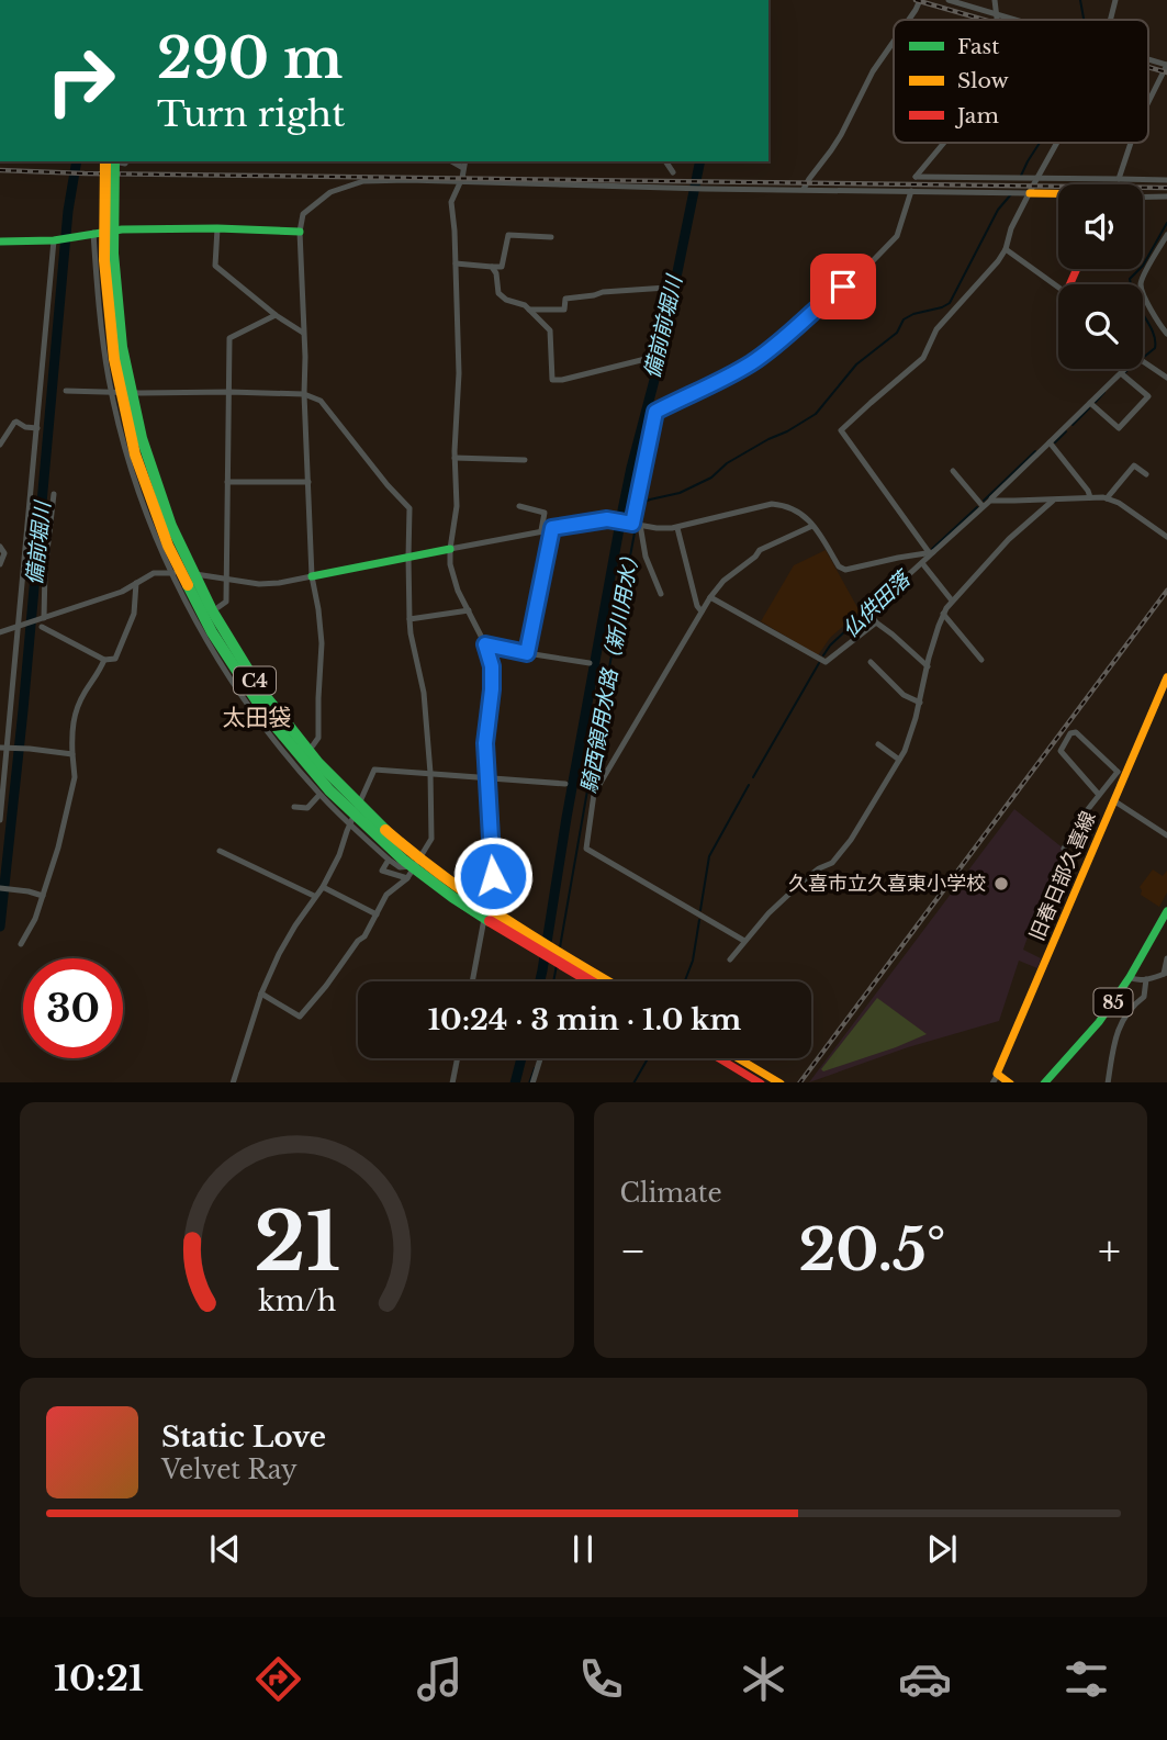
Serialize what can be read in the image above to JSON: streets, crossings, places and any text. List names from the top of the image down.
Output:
{
  "streets": {
    "main road": ["C4", "旧春日部久喜線", "85"]
  },
  "districts": ["太田袋"],
  "water": [
    "備前前堀川",
    "備前堀川",
    "仏供田落",
    "騎西領用水路（新川用水）"
  ],
  "places": ["久喜市立久喜東小学校"],
  "legend": ["Fast", "Slow", "Jam"],
  "page": {
    "turn": ["290 m", "Turn right"],
    "limit": "30",
    "trip": "10:24 · 3 min · 1.0 km",
    "tile": "Climate",
    "heat": ["−", "20.5°", "+"],
    "song": ["Static Love", "Velvet Ray"],
    "tabs": "10:21",
    "gauge": ["21", "km/h"]
  }
}
